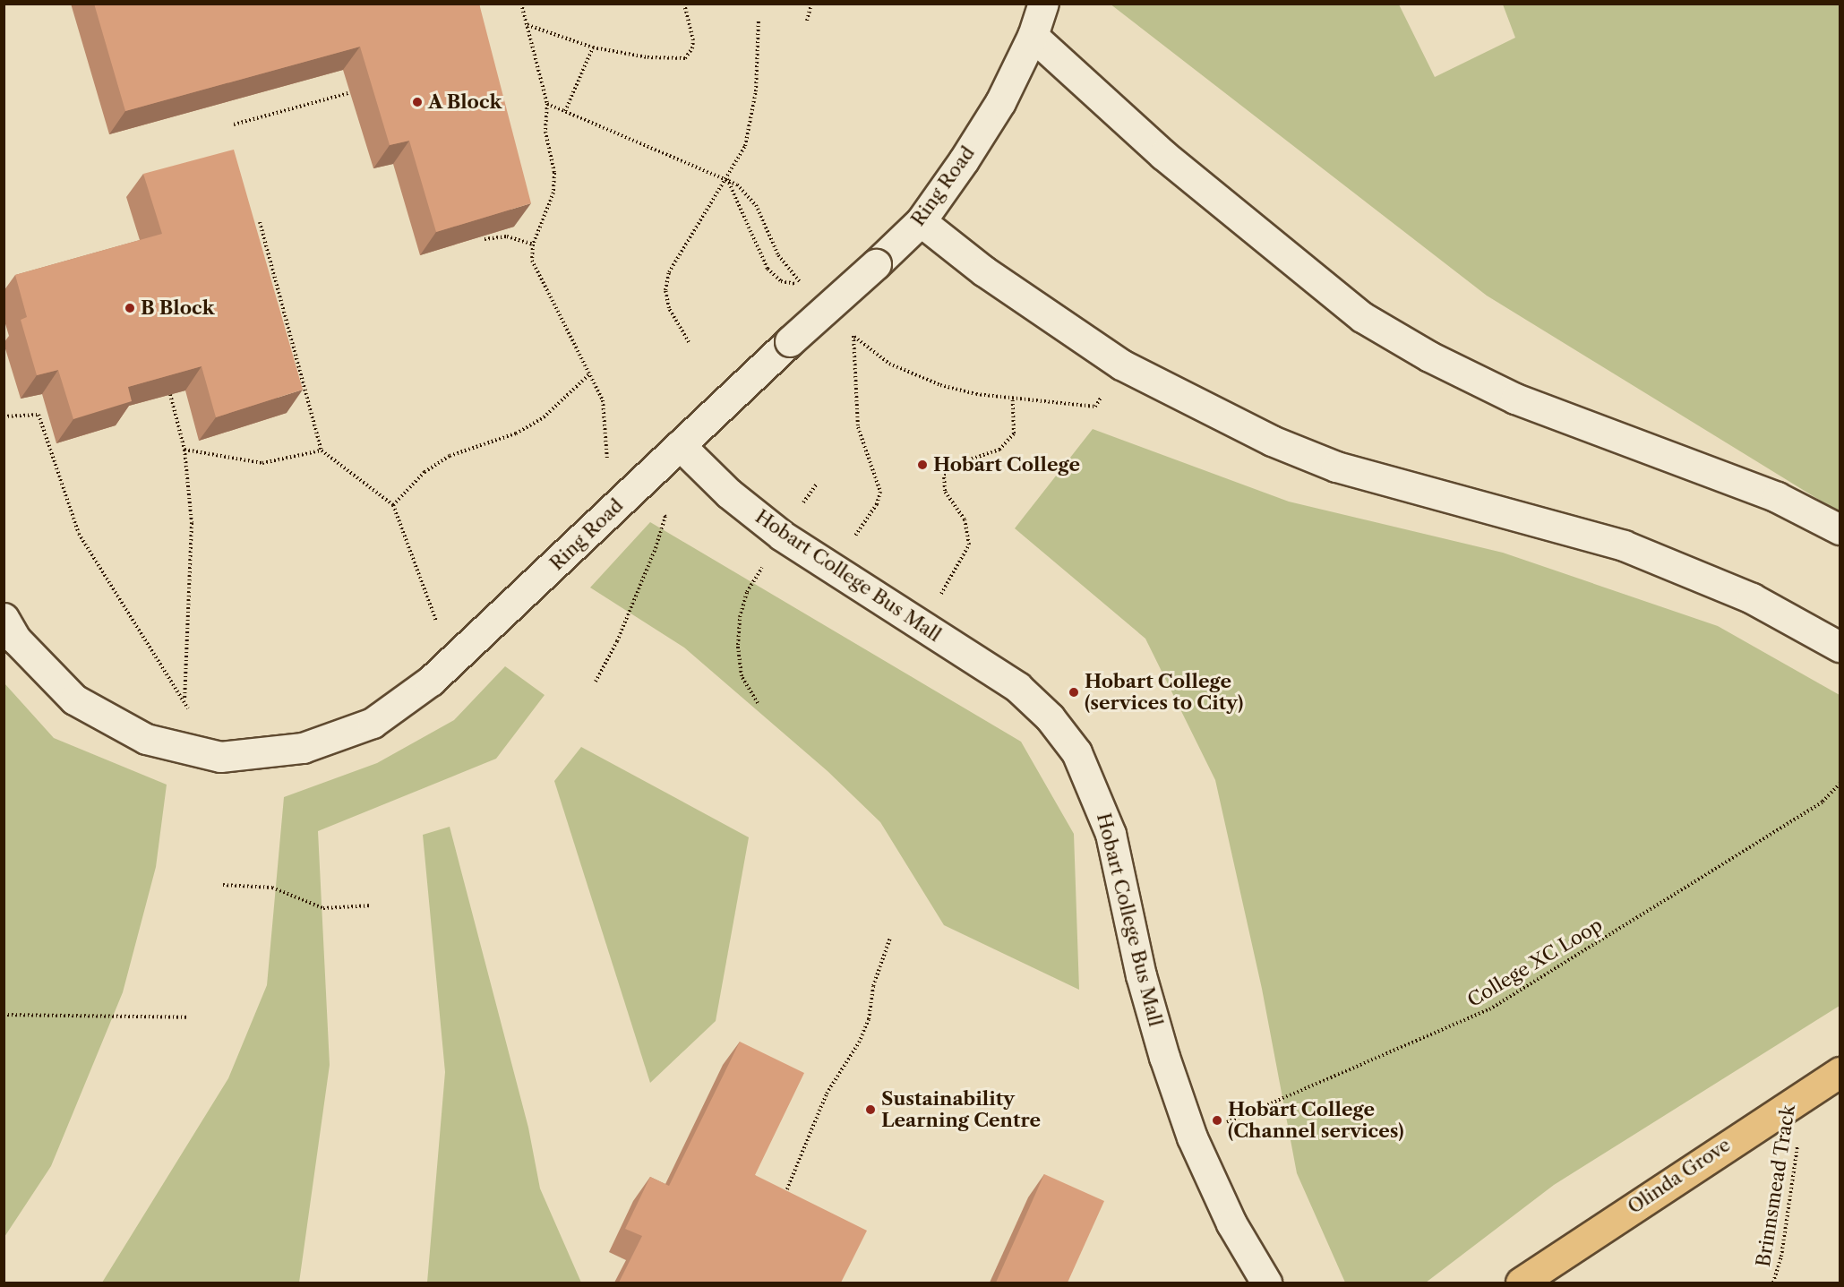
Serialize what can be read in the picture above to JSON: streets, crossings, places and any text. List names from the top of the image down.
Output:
{
  "streets": {
    "main road": ["Olinda Grove"],
    "street": ["Ring Road", "Hobart College Bus Mall"],
    "path": ["College XC Loop", "Brinnsmead Track"]
  },
  "crossings": [
    ["Ring Road", "Hobart College Bus Mall"],
    ["Hobart College Bus Mall", "College XC Loop"],
    ["Olinda Grove", "Brinnsmead Track"]
  ],
  "places": [
    "A Block",
    "B Block",
    "Hobart College",
    "Hobart College (services to City)",
    "Sustainability Learning Centre",
    "Hobart College (Channel services)"
  ]
}
